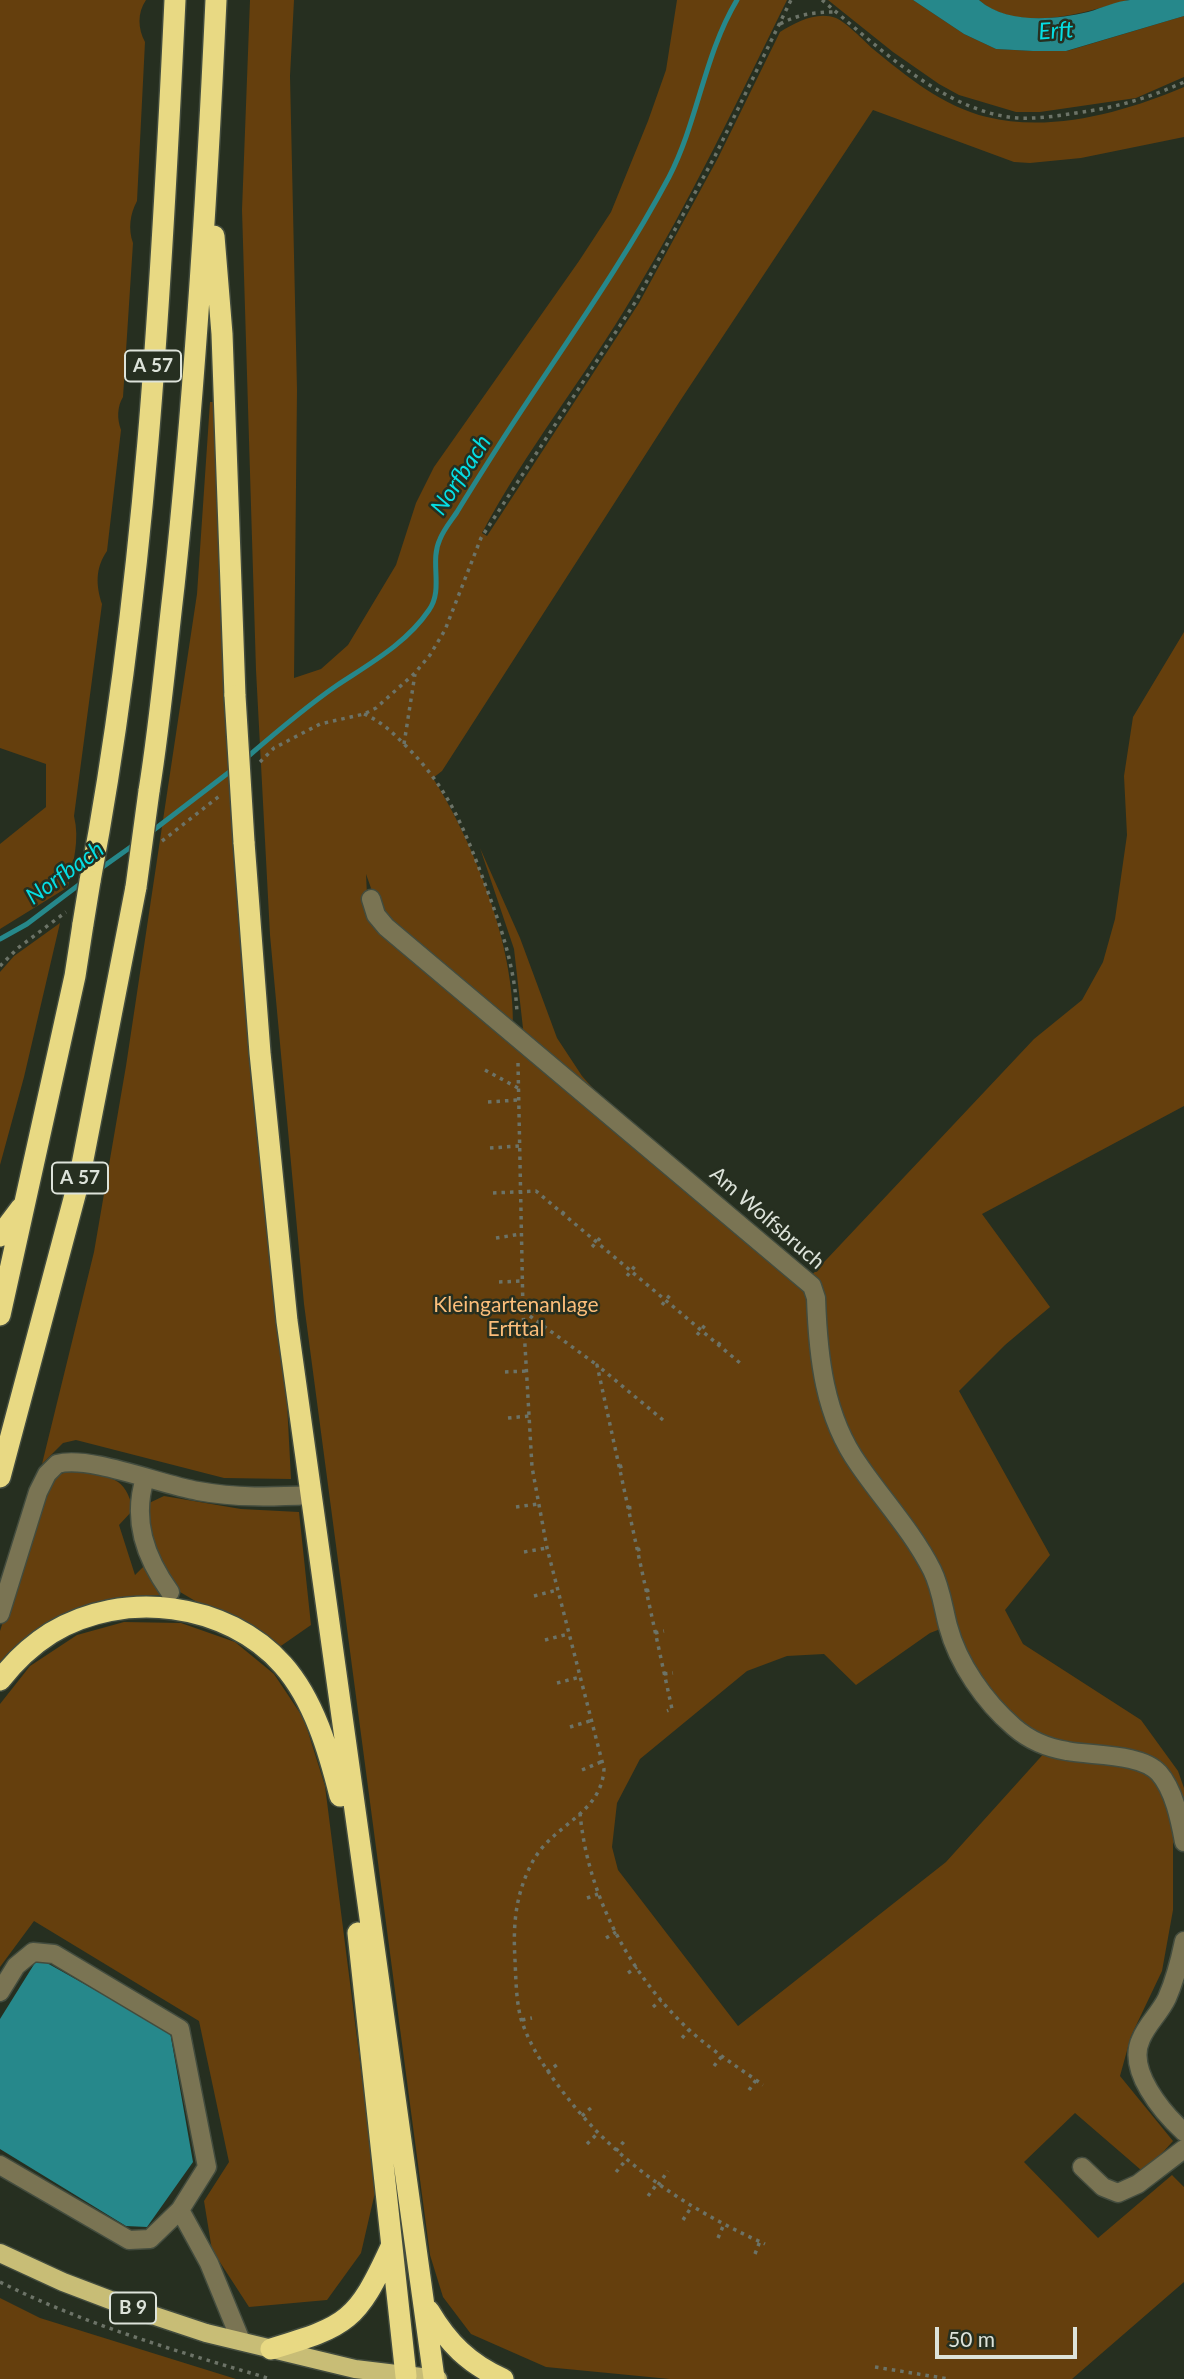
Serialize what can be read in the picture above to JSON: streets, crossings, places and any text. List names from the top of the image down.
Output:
{
  "streets": {
    "highway": ["A 57"],
    "main road": ["B 9"],
    "lane": ["Am Wolfsbruch"]
  },
  "water": ["Erft", "Norfbach"],
  "parks": ["Kleingartenanlage Erfttal"],
  "scale_bar": "50 m"
}
